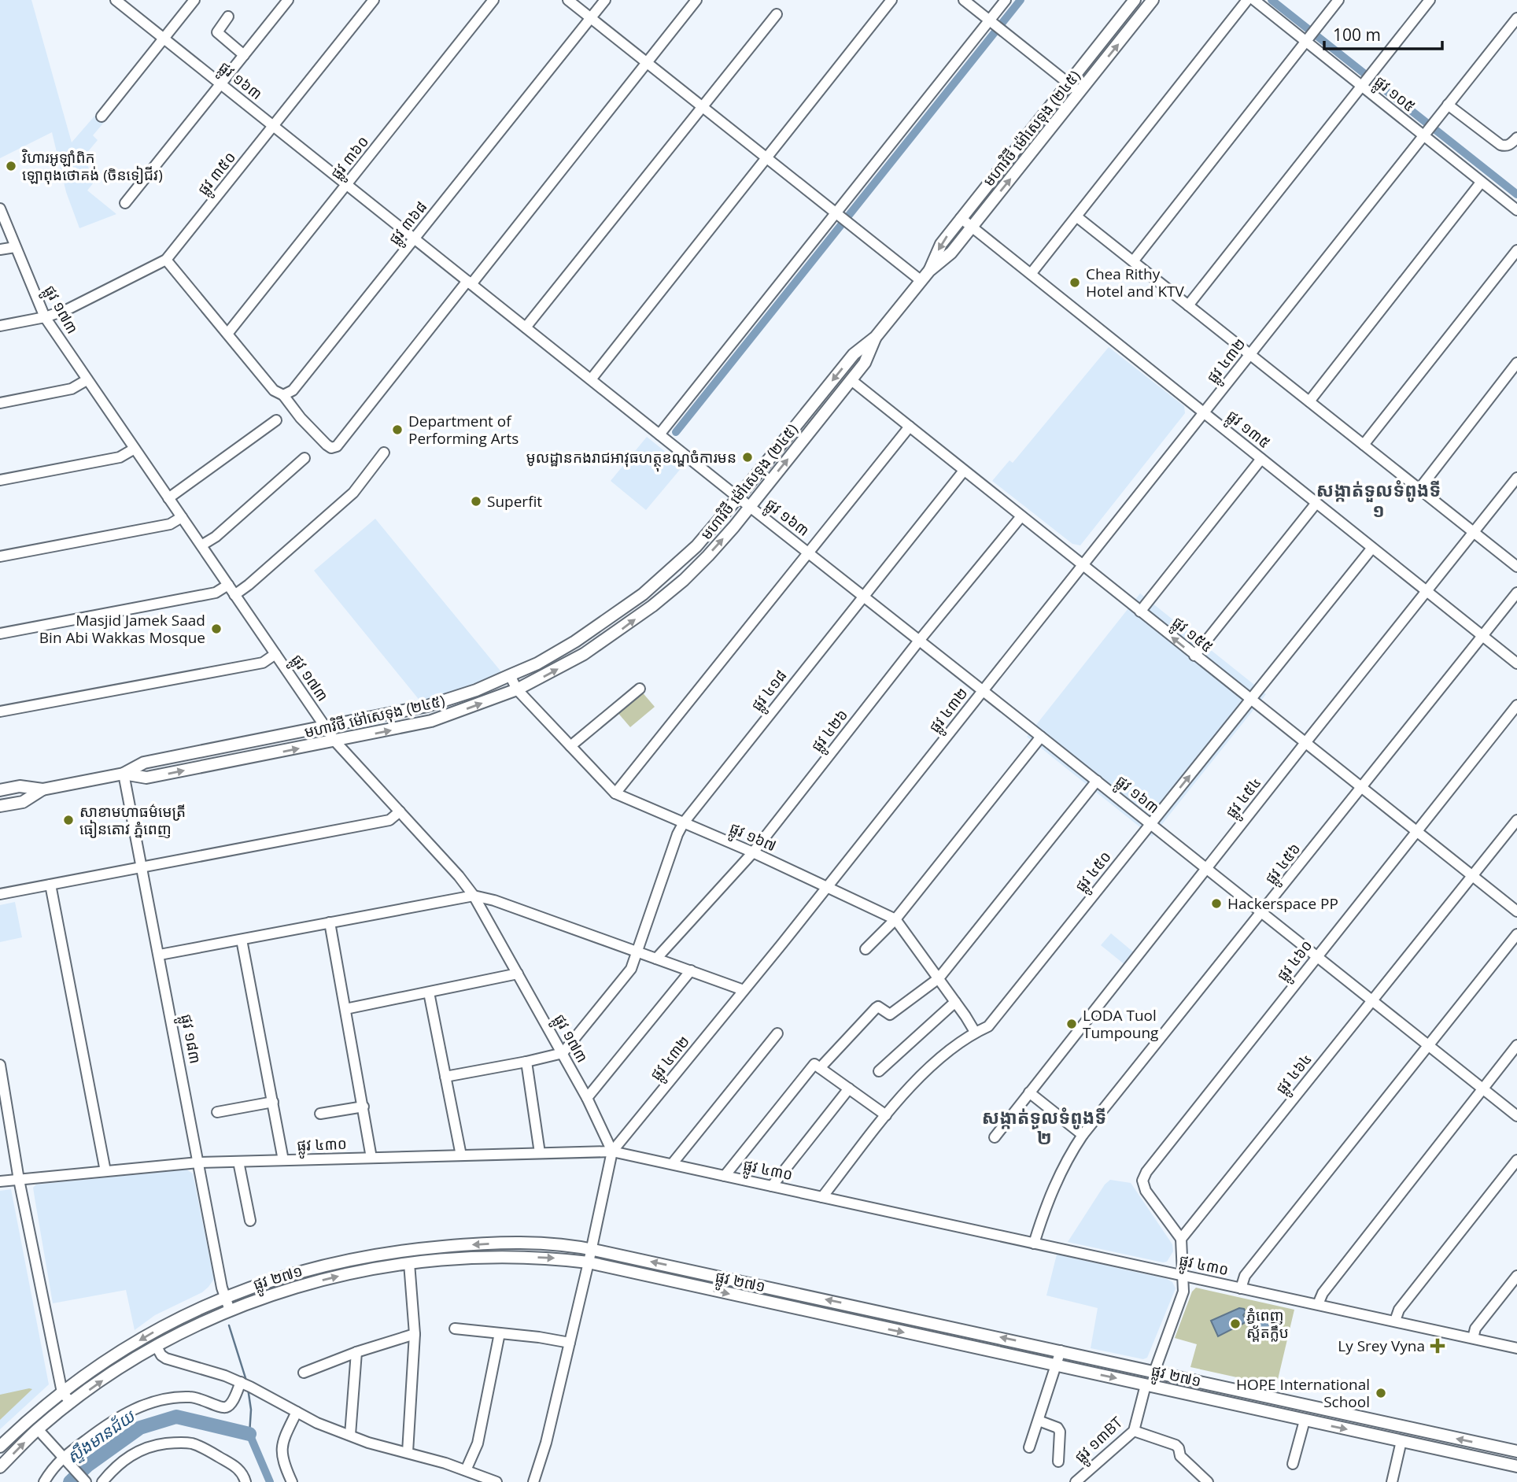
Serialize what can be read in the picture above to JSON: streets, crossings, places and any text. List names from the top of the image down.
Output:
{
  "streets": {
    "main road": ["មហាវិថី ម៉ៅសេទុង (២៤៥)", "ផ្លូវ ២៧១"],
    "street": [
      "ផ្លូវ ១៦៣",
      "ផ្លូវ ១០៥",
      "ផ្លូវ ៣៦០",
      "ផ្លូវ ៣៥០",
      "ផ្លូវ ៣៦៨",
      "ផ្លូវ ១៧៣",
      "ផ្លូវ ៤៣២",
      "ផ្លូវ ១៣៥",
      "ផ្លូវ ១៥៥",
      "ផ្លូវ ៤១៨",
      "ផ្លូវ ៤២៦",
      "ផ្លូវ ៤៥៤",
      "ផ្លូវ ១៦៧",
      "ផ្លូវ ៤៥៦",
      "ផ្លូវ ៤៥០",
      "ផ្លូវ ៤៦០",
      "ផ្លូវ ១៨៣",
      "ផ្លូវ ៤៦៤",
      "ផ្លូវ ៤៣០",
      "ផ្លូវ ១៣BT"
    ]
  },
  "crossings": [
    ["ផ្លូវ ១៦៣", "មហាវិថី ម៉ៅសេទុង (២៤៥)"],
    ["ផ្លូវ ១៦៣", "ផ្លូវ ៣៦០"],
    ["ផ្លូវ ១៦៣", "ផ្លូវ ៣៥០"],
    ["ផ្លូវ ១៦៣", "ផ្លូវ ៣៦៨"],
    ["ផ្លូវ ១៦៣", "ផ្លូវ ៤៣២"],
    ["ផ្លូវ ១៦៣", "ផ្លូវ ៤១៨"],
    ["ផ្លូវ ១៦៣", "ផ្លូវ ៤២៦"],
    ["ផ្លូវ ១៦៣", "ផ្លូវ ៤៥៤"],
    ["ផ្លូវ ១៦៣", "ផ្លូវ ៤៥៦"],
    ["ផ្លូវ ១៦៣", "ផ្លូវ ៤៥០"],
    ["ផ្លូវ ១៦៣", "ផ្លូវ ៤៦០"],
    ["ផ្លូវ ១៦៣", "ផ្លូវ ៤៦៤"],
    ["ផ្លូវ ១០៥", "ផ្លូវ ៤៣២"],
    ["មហាវិថី ម៉ៅសេទុង (២៤៥)", "ផ្លូវ ១៧៣"],
    ["មហាវិថី ម៉ៅសេទុង (២៤៥)", "ផ្លូវ ១៣៥"],
    ["មហាវិថី ម៉ៅសេទុង (២៤៥)", "ផ្លូវ ១៥៥"],
    ["មហាវិថី ម៉ៅសេទុង (២៤៥)", "ផ្លូវ ១៦៧"],
    ["មហាវិថី ម៉ៅសេទុង (២៤៥)", "ផ្លូវ ១៨៣"],
    ["ផ្លូវ ៣៥០", "ផ្លូវ ១៧៣"],
    ["ផ្លូវ ១៧៣", "ផ្លូវ ៤៣២"],
    ["ផ្លូវ ១៧៣", "ផ្លូវ ៤១៨"],
    ["ផ្លូវ ១៧៣", "ផ្លូវ ៤៣០"],
    ["ផ្លូវ ៤៣២", "ផ្លូវ ១៣៥"],
    ["ផ្លូវ ៤៣២", "ផ្លូវ ១៥៥"],
    ["ផ្លូវ ៤៣២", "ផ្លូវ ១៦៧"],
    ["ផ្លូវ ៤៣២", "ផ្លូវ ៤៣០"],
    ["ផ្លូវ ៤៣២", "ផ្លូវ ២៧១"],
    ["ផ្លូវ ១៣៥", "ផ្លូវ ៤៥៤"],
    ["ផ្លូវ ១៣៥", "ផ្លូវ ៤៥៦"],
    ["ផ្លូវ ១៣៥", "ផ្លូវ ៤៥០"],
    ["ផ្លូវ ១៥៥", "ផ្លូវ ៤១៨"],
    ["ផ្លូវ ១៥៥", "ផ្លូវ ៤២៦"],
    ["ផ្លូវ ១៥៥", "ផ្លូវ ៤៥៤"],
    ["ផ្លូវ ១៥៥", "ផ្លូវ ៤៥៦"],
    ["ផ្លូវ ១៥៥", "ផ្លូវ ៤៥០"],
    ["ផ្លូវ ១៥៥", "ផ្លូវ ៤៦០"],
    ["ផ្លូវ ១៥៥", "ផ្លូវ ៤៦៤"],
    ["ផ្លូវ ៤១៨", "ផ្លូវ ១៦៧"],
    ["ផ្លូវ ៤២៦", "ផ្លូវ ១៦៧"],
    ["ផ្លូវ ១៦៧", "ផ្លូវ ៤៥០"],
    ["ផ្លូវ ៤៥៦", "ផ្លូវ ៤៣០"],
    ["ផ្លូវ ៤៥០", "ផ្លូវ ៤៣០"],
    ["ផ្លូវ ៤៦០", "ផ្លូវ ៤៦៤"],
    ["ផ្លូវ ១៨៣", "ផ្លូវ ៤៣០"],
    ["ផ្លូវ ១៨៣", "ផ្លូវ ២៧១"],
    ["ផ្លូវ ២៧១", "ផ្លូវ ១៣BT"]
  ],
  "districts": ["សង្កាត់ទួលទំពូងទី ១", "សង្កាត់ទួលទំពូងទី ២"],
  "water": ["ស្ទឹងមានជ័យ"],
  "places": {
    "other": [
      "វិហារអូឡាំពិក ឡោពុងថោគង់ (ចិនទៀជីវ)",
      "Chea Rithy Hotel and KTV",
      "Department of Performing Arts",
      "មូលដ្ឋានកងរាជអាវុធហត្ថុខណ្ឌចំការមន",
      "Superfit",
      "Masjid Jamek Saad Bin Abi Wakkas Mosque",
      "សាខាមហាធម៌មេត្រី ធៀនតោវ ភ្នំពេញ",
      "Hackerspace PP",
      "LODA Tuol Tumpoung",
      "ភ្នំពេញ ស្ព័តក្លឹប",
      "HOPE International School"
    ],
    "health": ["Ly Srey Vyna"]
  },
  "scale_bar": "100 m"
}
